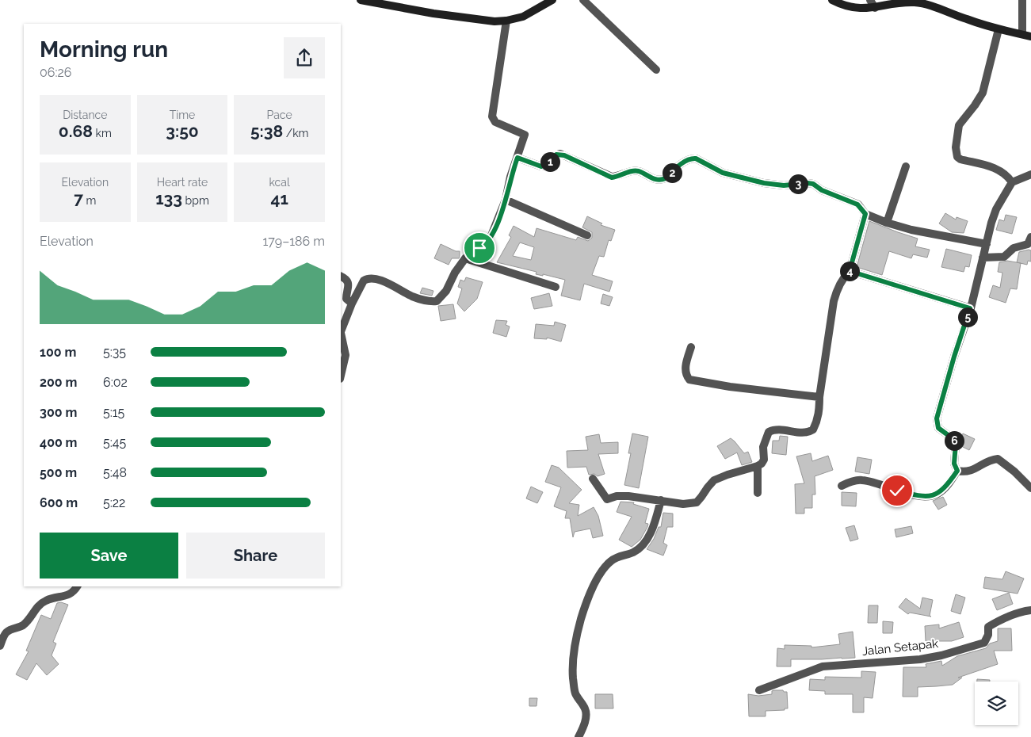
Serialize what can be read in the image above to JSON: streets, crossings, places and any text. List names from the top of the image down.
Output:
{
  "streets": {
    "street": ["Jalan Setapak"]
  },
  "page": {
    "heading": ["Morning run", "06:26"],
    "stats": [
      ["Distance", "0.68 km"],
      ["Time", "3:50"],
      ["Pace", "5:38 /km"],
      ["Elevation", "7 m"],
      ["Heart rate", "133 bpm"],
      ["kcal", "41"]
    ],
    "pins": [
      "1",
      "2",
      "3",
      "4",
      "5",
      "6"
    ],
    "chart": ["Elevation", "179–186 m"],
    "list": [
      {
        "name": "100 m",
        "note": "5:35"
      },
      {
        "name": "200 m",
        "note": "6:02"
      },
      {
        "name": "300 m",
        "note": "5:15"
      },
      {
        "name": "400 m",
        "note": "5:45"
      },
      {
        "name": "500 m",
        "note": "5:48"
      },
      {
        "name": "600 m",
        "note": "5:22"
      }
    ],
    "buttons": ["Save", "Share"]
  }
}
